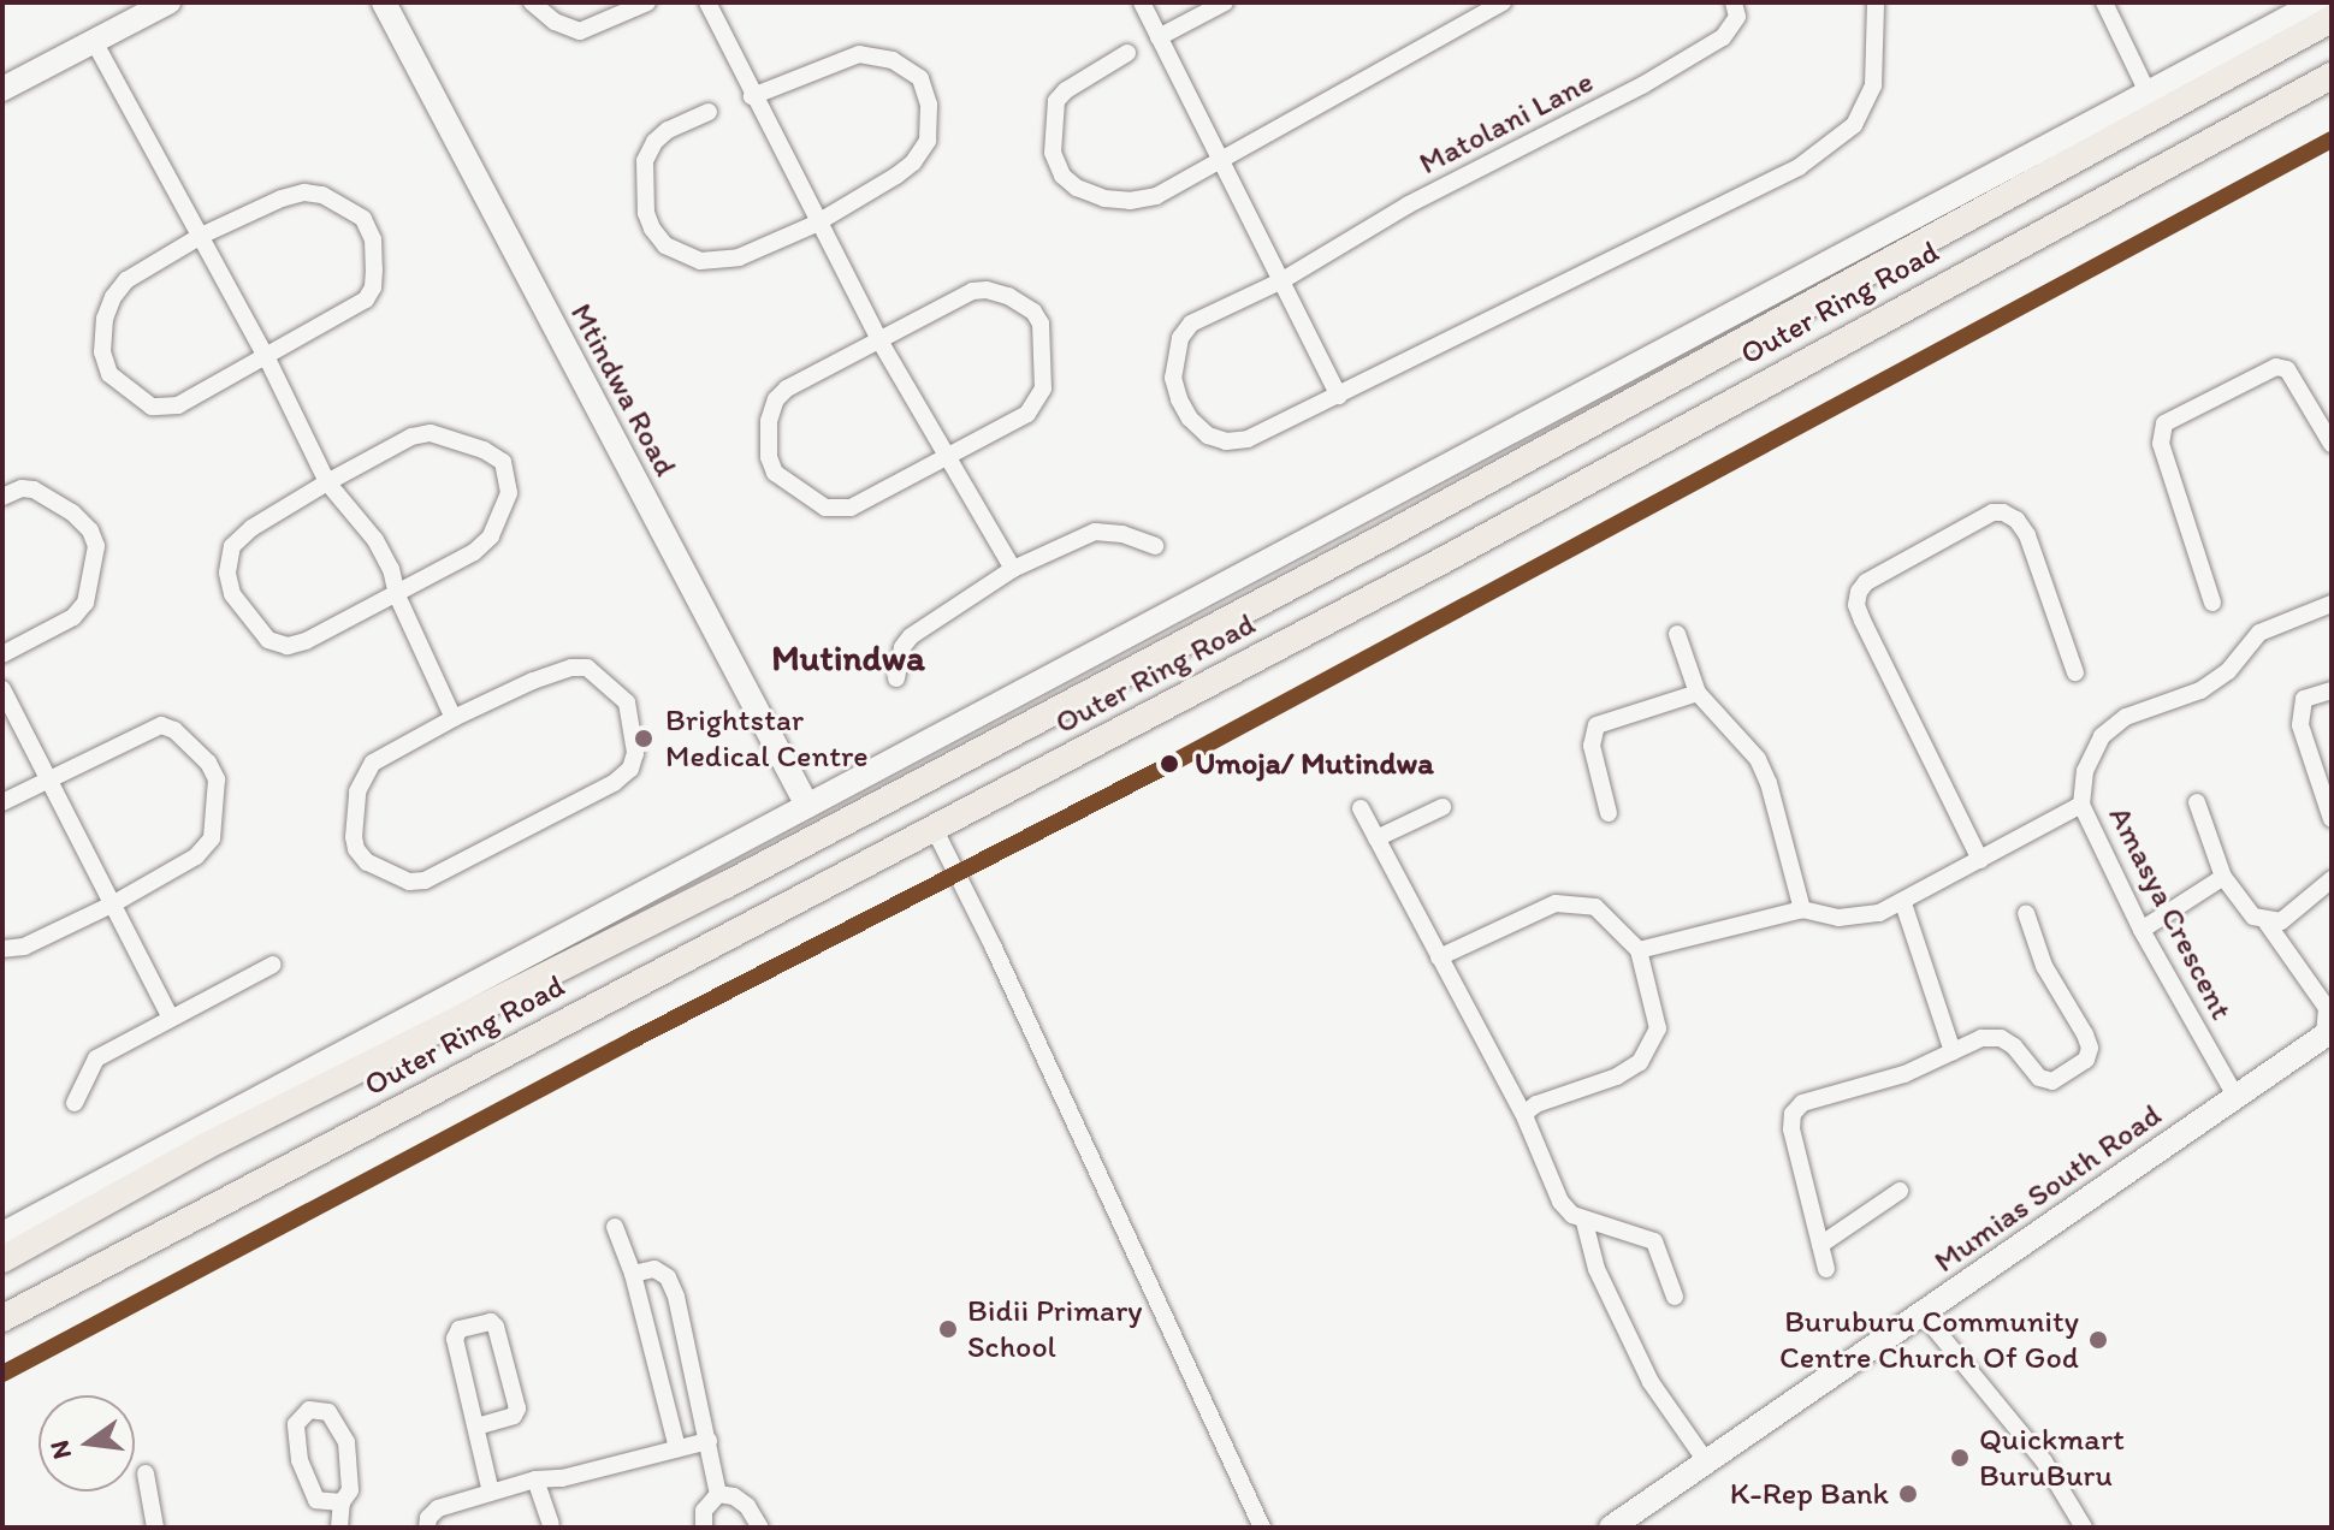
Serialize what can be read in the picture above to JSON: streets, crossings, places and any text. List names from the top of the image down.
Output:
{
  "streets": {
    "main road": ["Outer Ring Road", "Mtindwa Road", "Mumias South Road"],
    "street": ["Matolani Lane", "Amasya Crescent"]
  },
  "crossings": [
    ["Amasya Crescent", "Mumias South Road"]
  ],
  "districts": ["Mutindwa"],
  "places": [
    "Brightstar Medical Centre",
    "Umoja/ Mutindwa",
    "Bidii Primary School",
    "Buruburu Community Centre Church Of God",
    "Quickmart BuruBuru",
    "K-Rep Bank"
  ],
  "north": "left"
}
